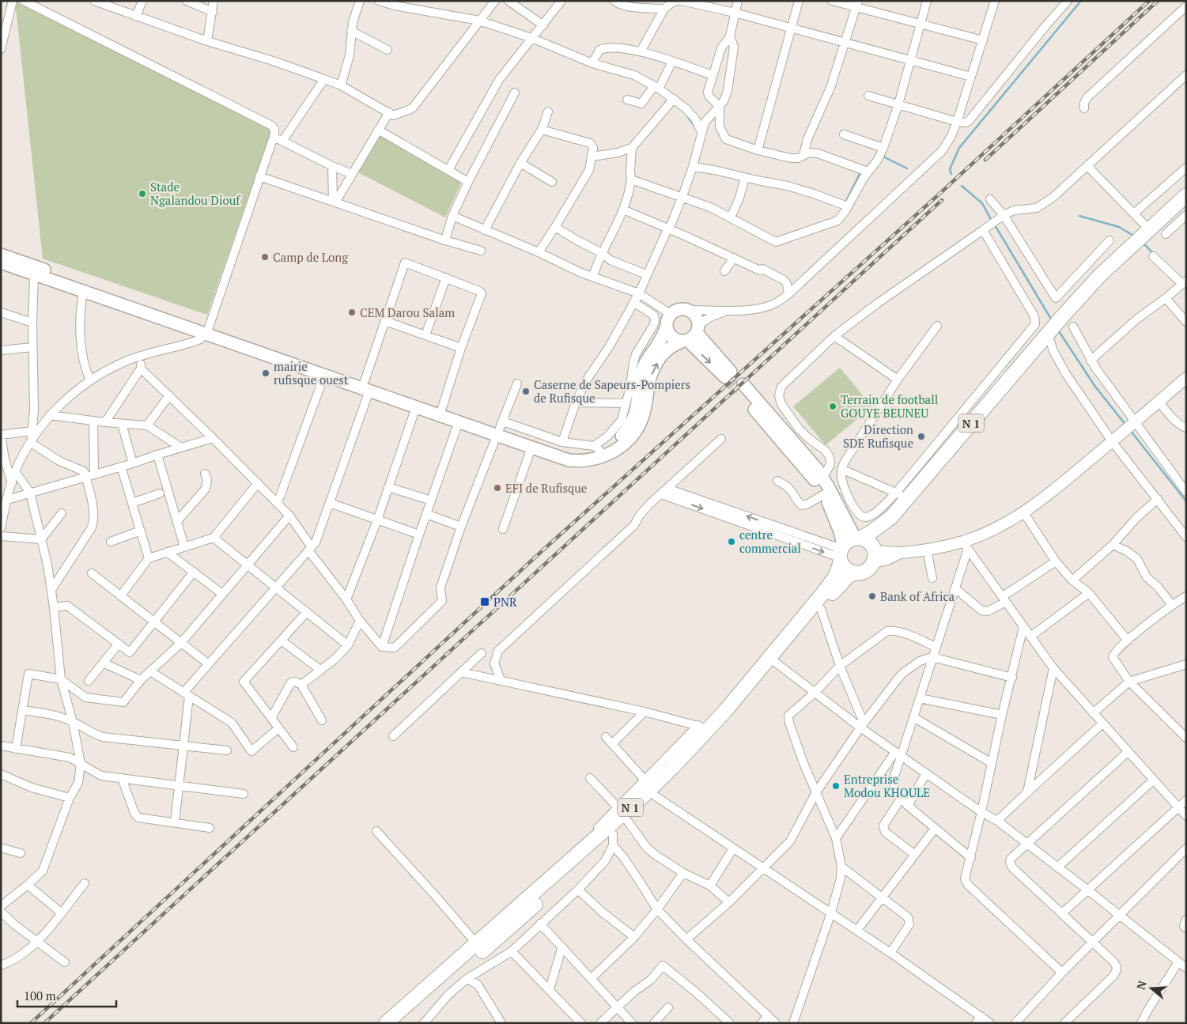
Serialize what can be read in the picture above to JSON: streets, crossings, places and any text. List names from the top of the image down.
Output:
{
  "streets": {
    "highway": ["N 1"]
  },
  "places": {
    "other": [
      "Stade Ngalandou Diouf",
      "Camp de Long",
      "CEM Darou Salam",
      "mairie rufisque ouest",
      "Caserne de Sapeurs-Pompiers de Rufisque",
      "Terrain de football GOUYE BEUNEU",
      "Direction SDE Rufisque",
      "EFI de Rufisque",
      "centre commercial",
      "Bank of Africa",
      "Entreprise Modou KHOULE"
    ],
    "transit": ["PNR"]
  },
  "scale_bar": "100 m",
  "north": "left"
}
